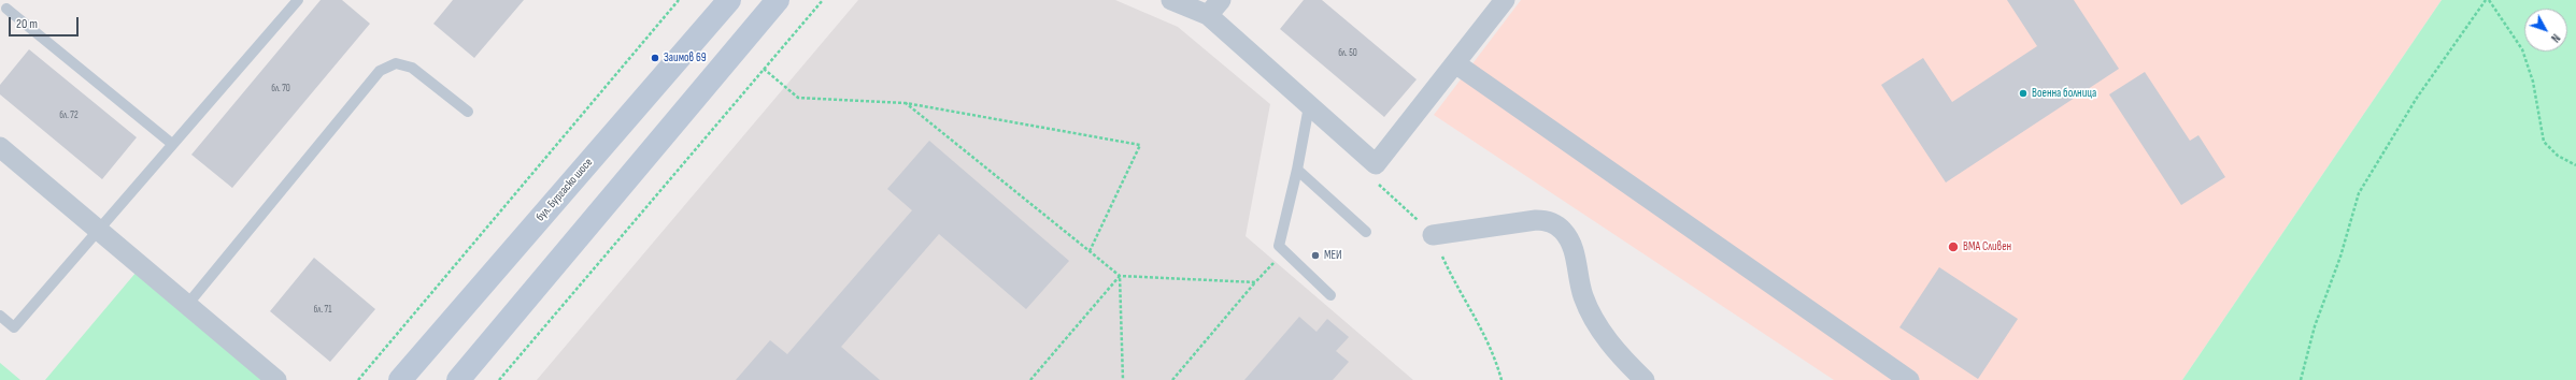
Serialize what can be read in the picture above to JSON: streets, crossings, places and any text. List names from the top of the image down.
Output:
{
  "streets": {
    "main road": ["бул. Бургаско шосе"]
  },
  "places": [
    "Заимов 69",
    "Военна болница",
    "ВМА Сливен",
    "МЕИ"
  ],
  "house_numbers": [
    "бл. 50",
    "бл. 70",
    "бл. 72",
    "бл. 71"
  ],
  "scale_bar": "20 m",
  "north": "bottom right"
}
